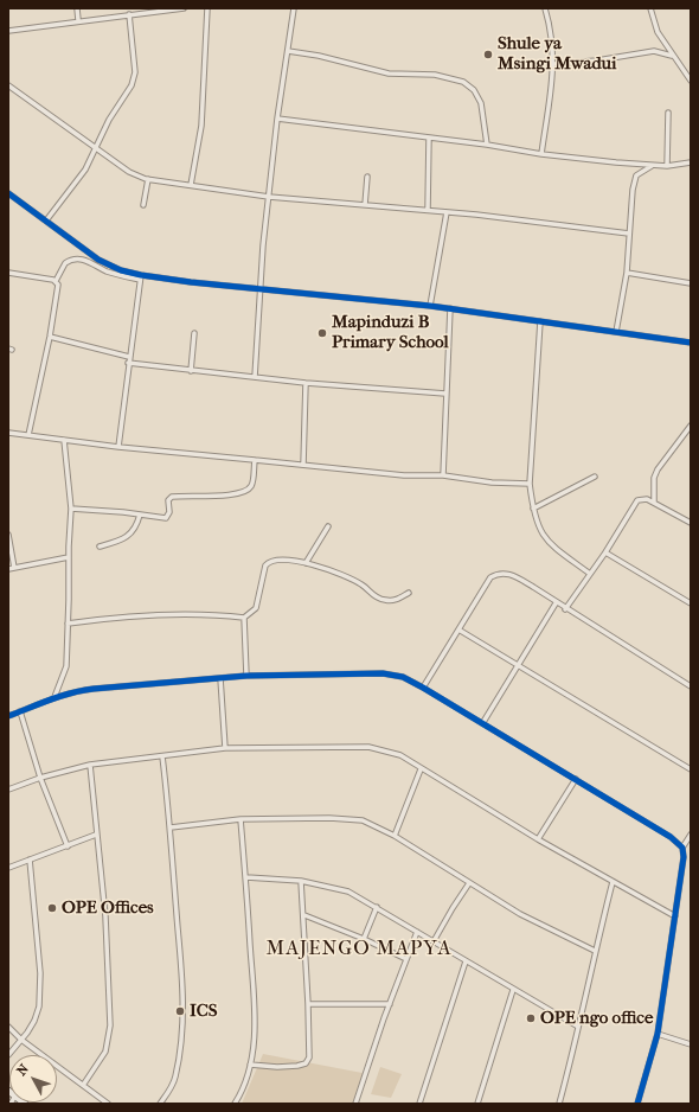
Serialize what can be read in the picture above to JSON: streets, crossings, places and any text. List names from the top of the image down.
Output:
{
  "districts": ["MAJENGO MAPYA"],
  "places": [
    "Shule ya Msingi Mwadui",
    "Mapinduzi B Primary School",
    "OPE Offices",
    "ICS",
    "OPE ngo office"
  ],
  "north": "top left"
}
